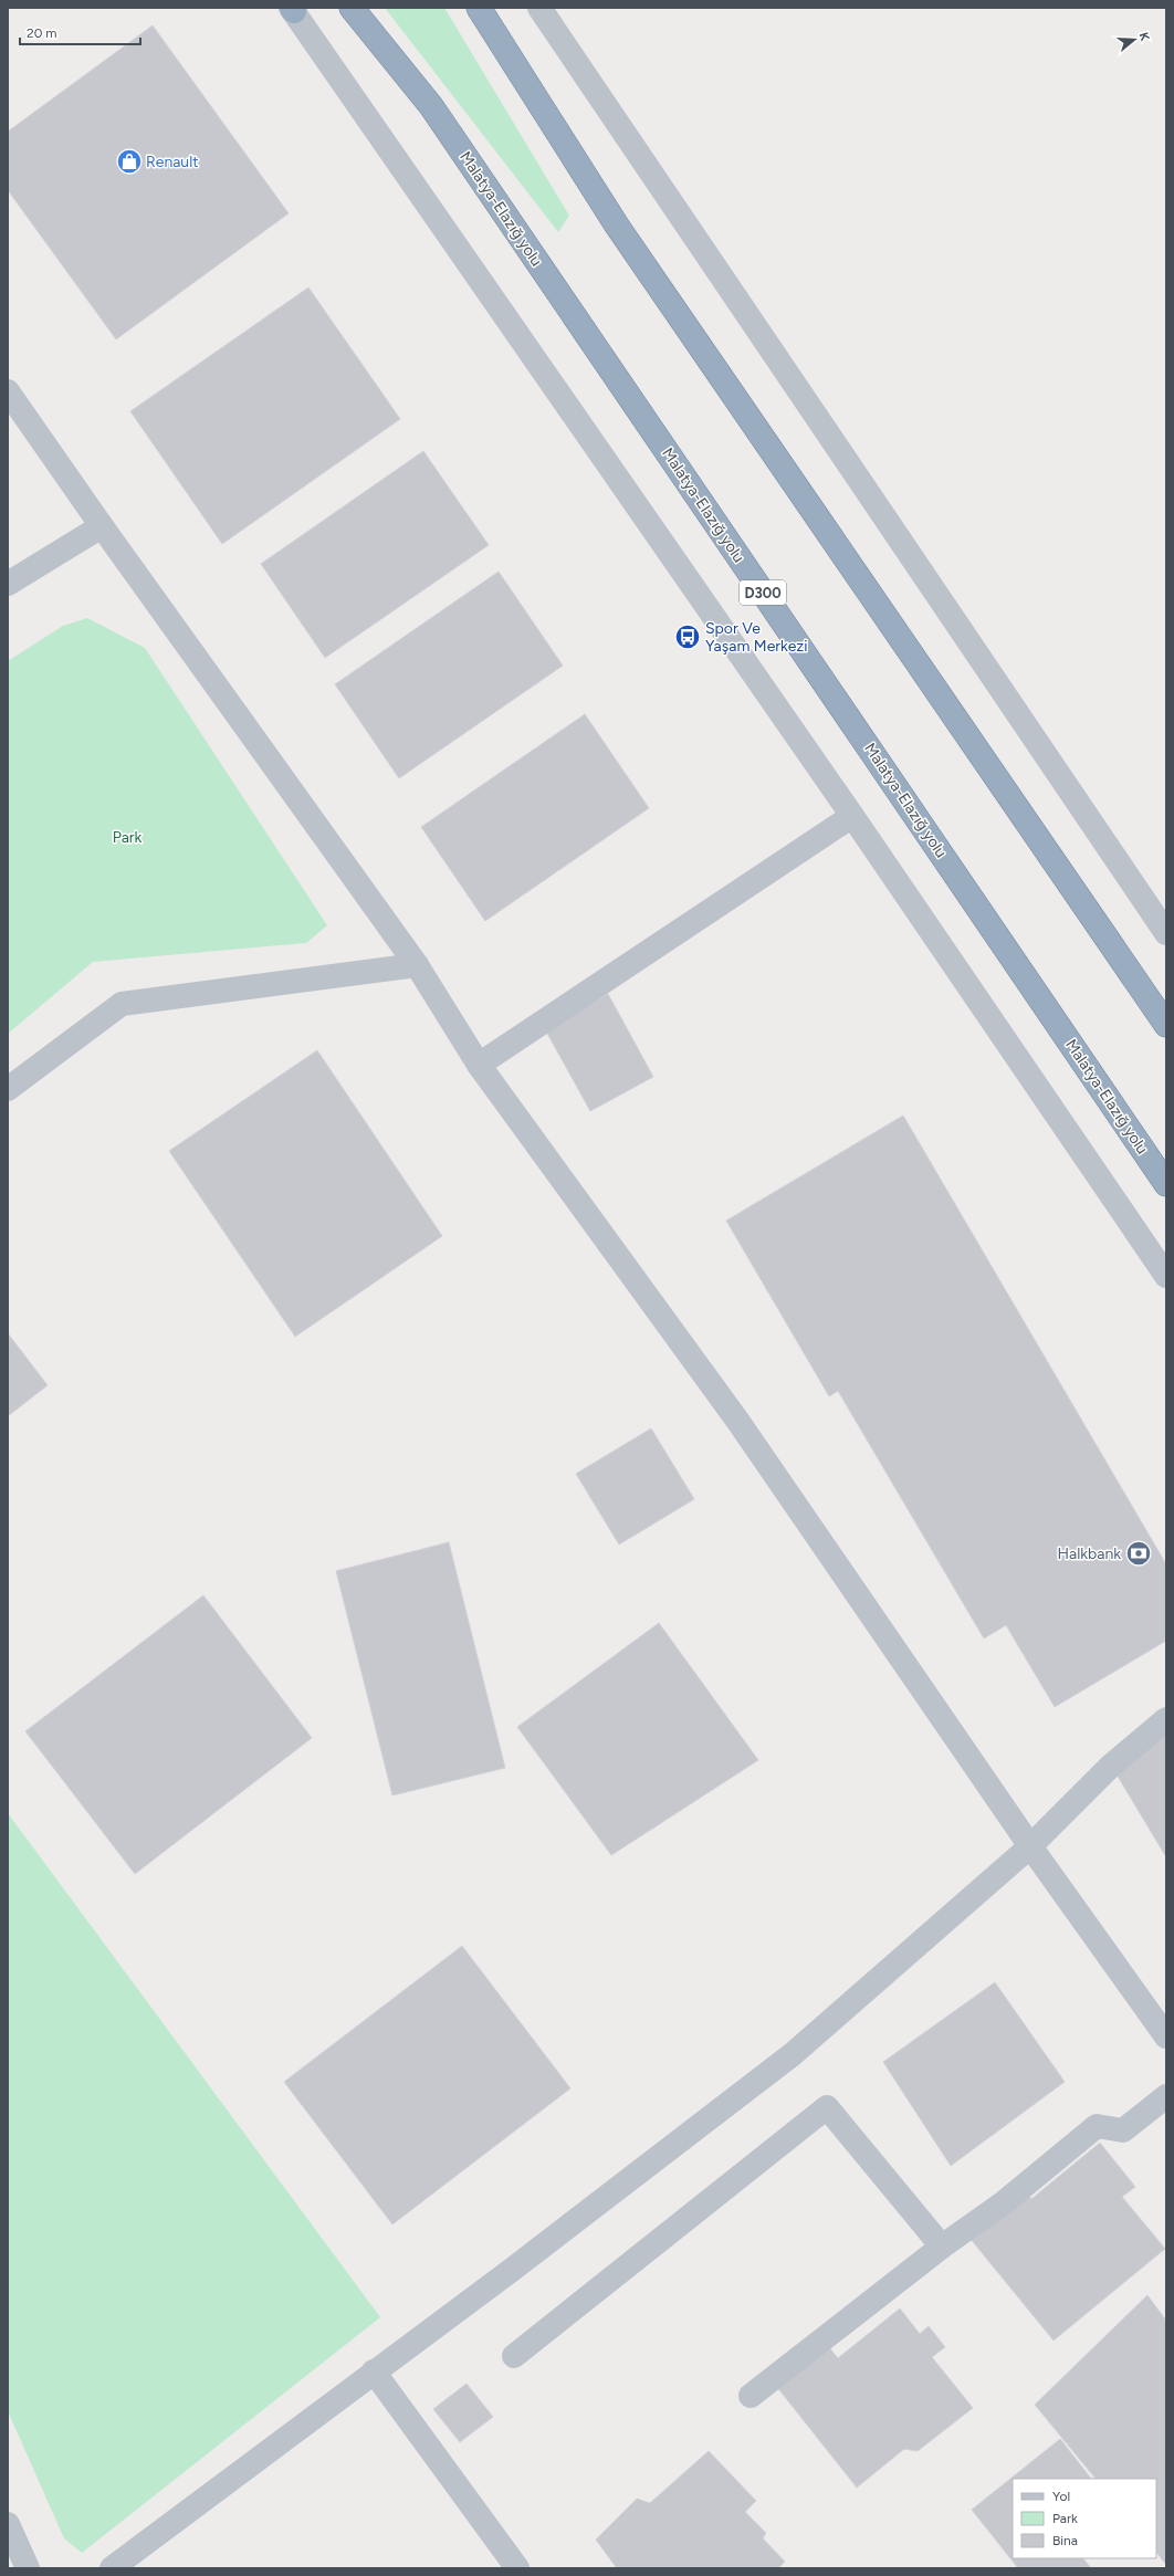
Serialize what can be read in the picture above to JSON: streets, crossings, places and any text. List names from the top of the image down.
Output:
{
  "streets": {
    "highway": ["Malatya-Elazığ yolu", "D300"]
  },
  "parks": ["Park"],
  "places": {
    "shop": ["Renault"],
    "bus stop": ["Spor Ve Yaşam Merkezi"],
    "bank": ["Halkbank"]
  },
  "legend": ["Yol", "Park", "Bina"],
  "scale_bar": "20 m",
  "north": "right"
}
